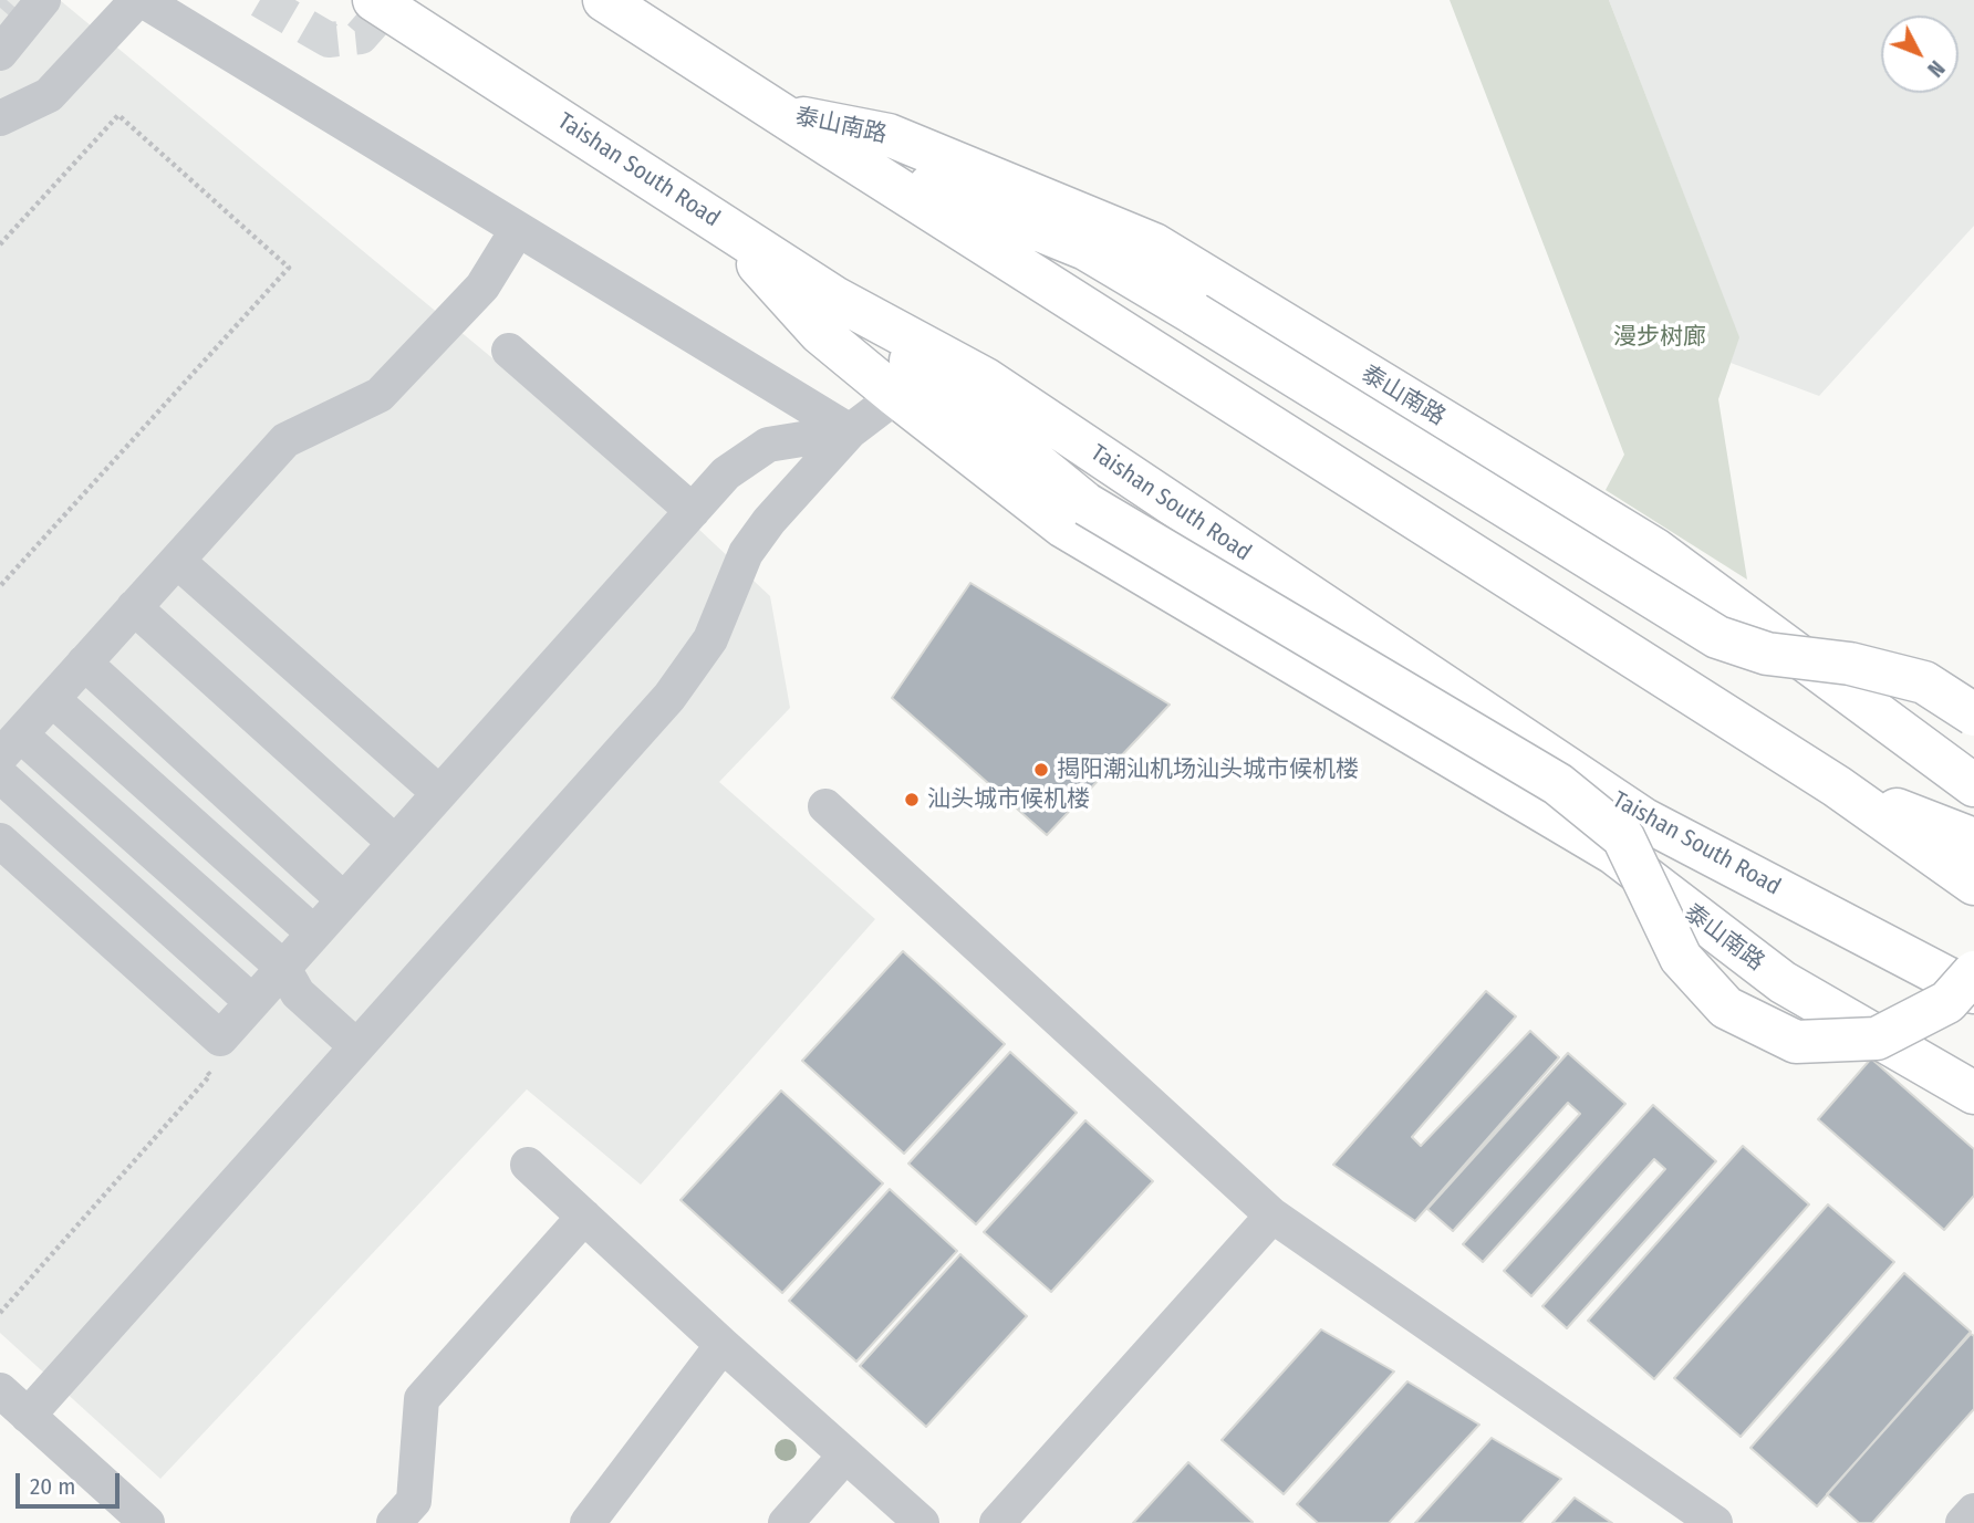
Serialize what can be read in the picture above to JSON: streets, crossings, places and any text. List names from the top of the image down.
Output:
{
  "streets": {
    "highway": ["泰山南路", "Taishan South Road"]
  },
  "crossings": [
    ["泰山南路", "Taishan South Road"]
  ],
  "parks": ["漫步树廊"],
  "places": ["揭阳潮汕机场汕头城市候机楼", "汕头城市候机楼"],
  "scale_bar": "20 m",
  "north": "bottom right"
}
